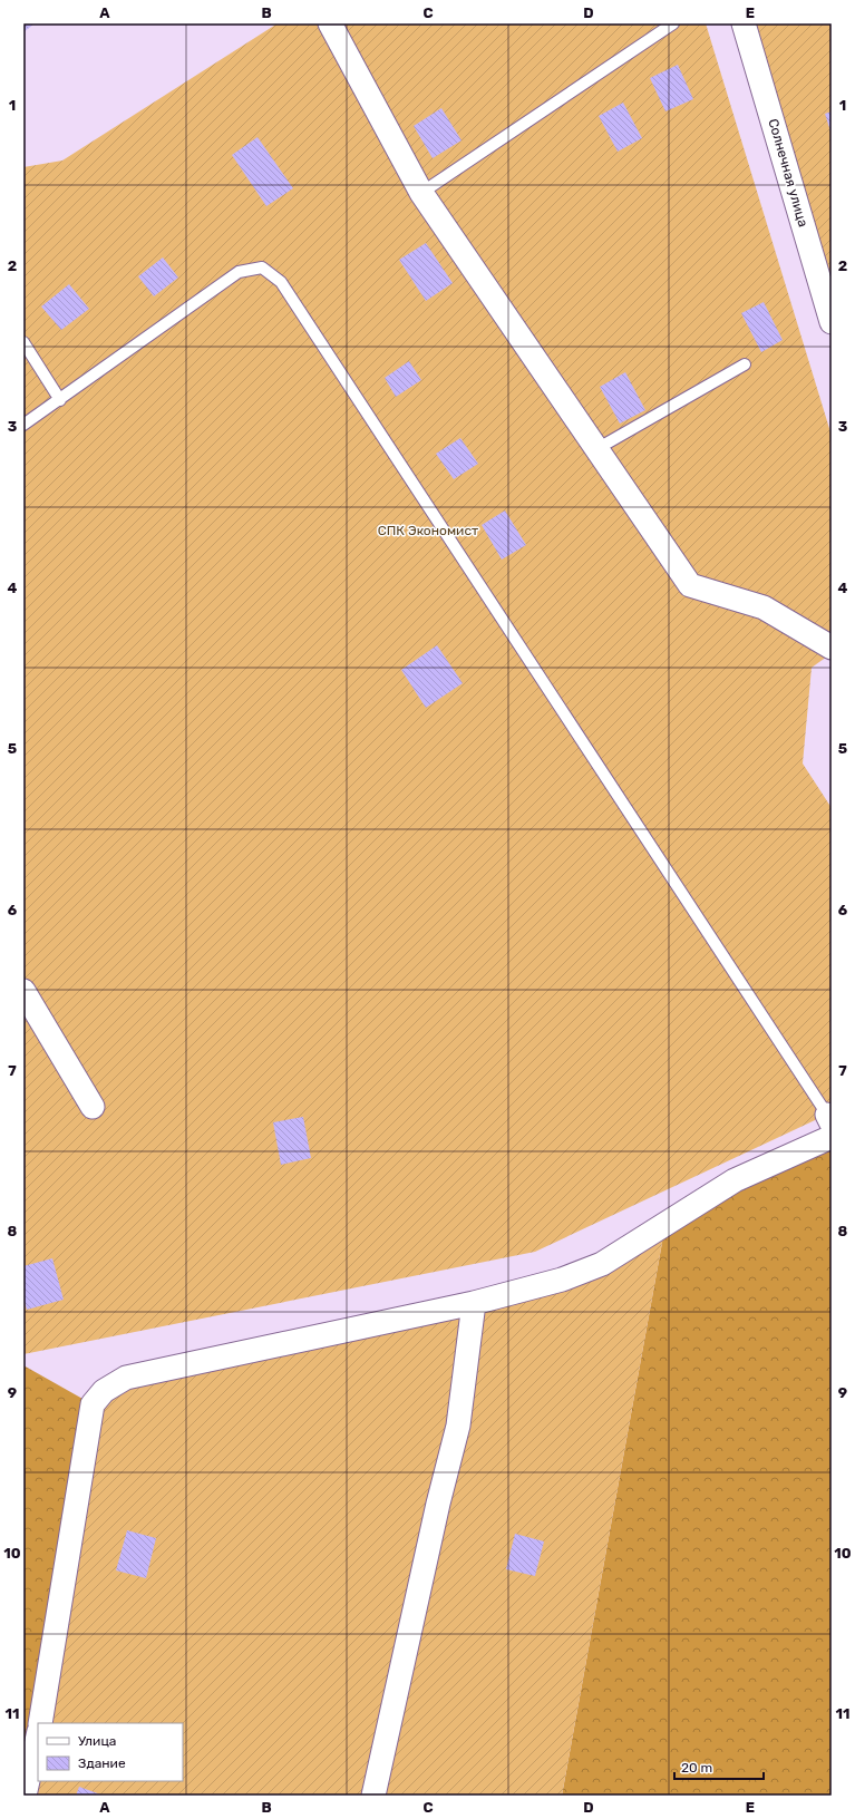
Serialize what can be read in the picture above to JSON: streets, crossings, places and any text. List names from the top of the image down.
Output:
{
  "streets": {
    "street": ["Солнечная улица"]
  },
  "parks": ["СПК Экономист"],
  "legend": ["Улица", "Здание"],
  "scale_bar": "20 m",
  "grid": {
    "columns": [
      "A",
      "B",
      "C",
      "D",
      "E"
    ],
    "rows": [
      "1",
      "2",
      "3",
      "4",
      "5",
      "6",
      "7",
      "8",
      "9",
      "10",
      "11"
    ]
  }
}
